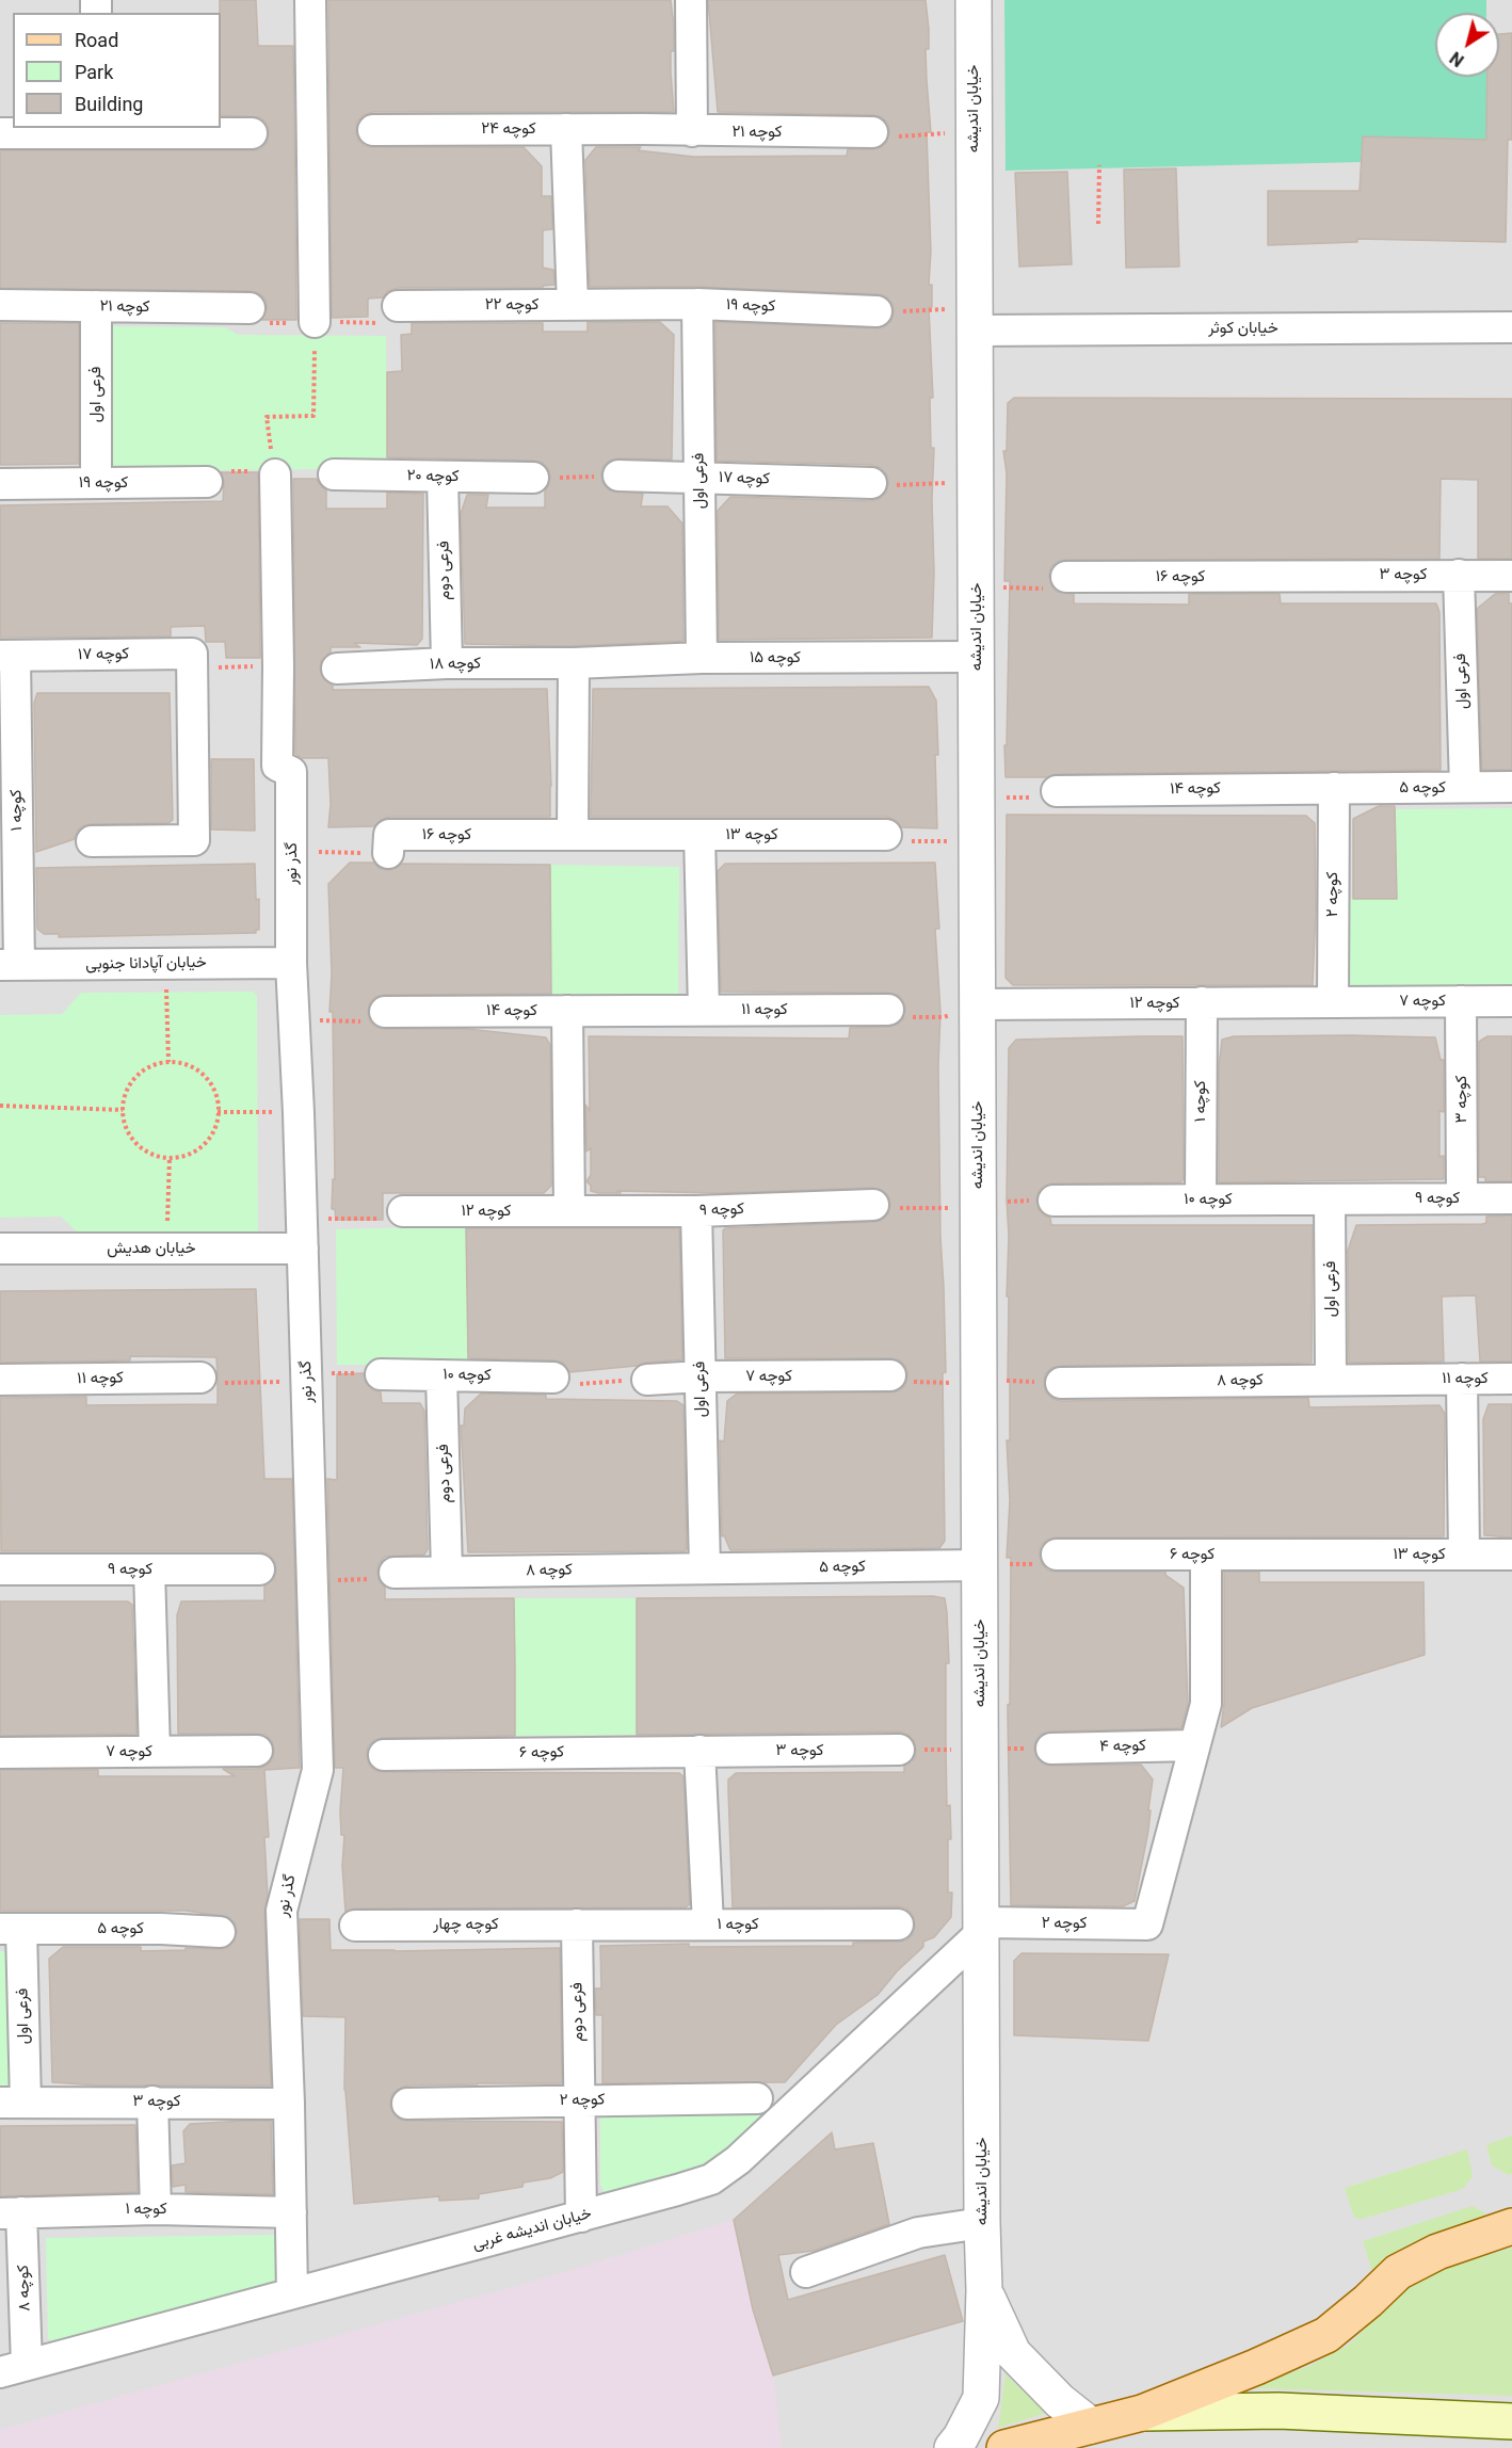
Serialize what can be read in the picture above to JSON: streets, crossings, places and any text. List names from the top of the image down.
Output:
{
  "streets": {
    "street": [
      "خیابان اندیشه",
      "کوچه ۲۴",
      "کوچه ۲۱",
      "کوچه ۲۲",
      "کوچه ۱۹",
      "خیابان کوثر",
      "فرعی اول",
      "کوچه ۲۰",
      "کوچه ۱۷",
      "فرعی دوم",
      "کوچه ۳",
      "کوچه ۱۶",
      "کوچه ۱۵",
      "کوچه ۱۸",
      "کوچه ۵",
      "کوچه ۱۴",
      "کوچه ۱",
      "کوچه ۱۳",
      "گذر نور",
      "کوچه ۲",
      "خیابان آپادانا جنوبی",
      "کوچه ۷",
      "کوچه ۱۲",
      "کوچه ۱۱",
      "کوچه ۹",
      "کوچه ۱۰",
      "خیابان هدیش",
      "کوچه ۸",
      "کوچه ۶",
      "کوچه ۴",
      "کوچه چهار",
      "خیابان اندیشه غربی"
    ]
  },
  "crossings": [
    ["خیابان اندیشه", "خیابان کوثر"],
    ["خیابان اندیشه", "کوچه ۱۵"],
    ["خیابان اندیشه", "کوچه ۵"],
    ["خیابان اندیشه", "کوچه ۲"],
    ["خیابان اندیشه", "کوچه ۱۲"],
    ["خیابان اندیشه", "خیابان اندیشه غربی"],
    ["کوچه ۲۴", "کوچه ۲۱"],
    ["کوچه ۲۱", "فرعی اول"],
    ["کوچه ۲۲", "کوچه ۱۹"],
    ["کوچه ۱۹", "فرعی اول"],
    ["فرعی اول", "کوچه ۱۷"],
    ["فرعی اول", "کوچه ۳"],
    ["فرعی اول", "کوچه ۱۵"],
    ["فرعی اول", "کوچه ۵"],
    ["فرعی اول", "کوچه ۷"],
    ["فرعی اول", "کوچه ۹"],
    ["فرعی اول", "کوچه ۱۰"],
    ["فرعی اول", "کوچه ۸"],
    ["کوچه ۲۰", "فرعی دوم"],
    ["کوچه ۱۷", "کوچه ۱"],
    ["فرعی دوم", "کوچه ۱۸"],
    ["فرعی دوم", "کوچه ۱"],
    ["فرعی دوم", "کوچه ۲"],
    ["فرعی دوم", "کوچه ۱۰"],
    ["فرعی دوم", "کوچه ۸"],
    ["فرعی دوم", "کوچه چهار"],
    ["کوچه ۳", "کوچه ۱۶"],
    ["کوچه ۳", "گذر نور"],
    ["کوچه ۳", "کوچه ۷"],
    ["کوچه ۳", "کوچه ۹"],
    ["کوچه ۳", "کوچه ۶"],
    ["کوچه ۱۶", "کوچه ۱۳"],
    ["کوچه ۱۵", "کوچه ۱۸"],
    ["کوچه ۵", "کوچه ۱۴"],
    ["کوچه ۵", "کوچه ۲"],
    ["کوچه ۵", "کوچه ۸"],
    ["کوچه ۱۴", "کوچه ۲"],
    ["کوچه ۱۴", "کوچه ۱۱"],
    ["کوچه ۱", "گذر نور"],
    ["کوچه ۱", "خیابان آپادانا جنوبی"],
    ["کوچه ۱", "کوچه ۱۲"],
    ["کوچه ۱", "کوچه ۱۰"],
    ["کوچه ۱", "کوچه ۸"],
    ["کوچه ۱", "کوچه چهار"],
    ["کوچه ۱۳", "کوچه ۶"],
    ["گذر نور", "خیابان آپادانا جنوبی"],
    ["گذر نور", "خیابان هدیش"],
    ["گذر نور", "خیابان اندیشه غربی"],
    ["کوچه ۲", "کوچه ۷"],
    ["کوچه ۲", "کوچه ۱۲"],
    ["کوچه ۲", "کوچه ۴"],
    ["کوچه ۲", "خیابان اندیشه غربی"],
    ["کوچه ۷", "کوچه ۱۲"],
    ["کوچه ۱۲", "کوچه ۹"],
    ["کوچه ۱۱", "کوچه ۸"],
    ["کوچه ۹", "کوچه ۱۰"],
    ["کوچه ۸", "خیابان اندیشه غربی"]
  ],
  "legend": ["Road", "Park", "Building"],
  "north": "bottom left"
}
